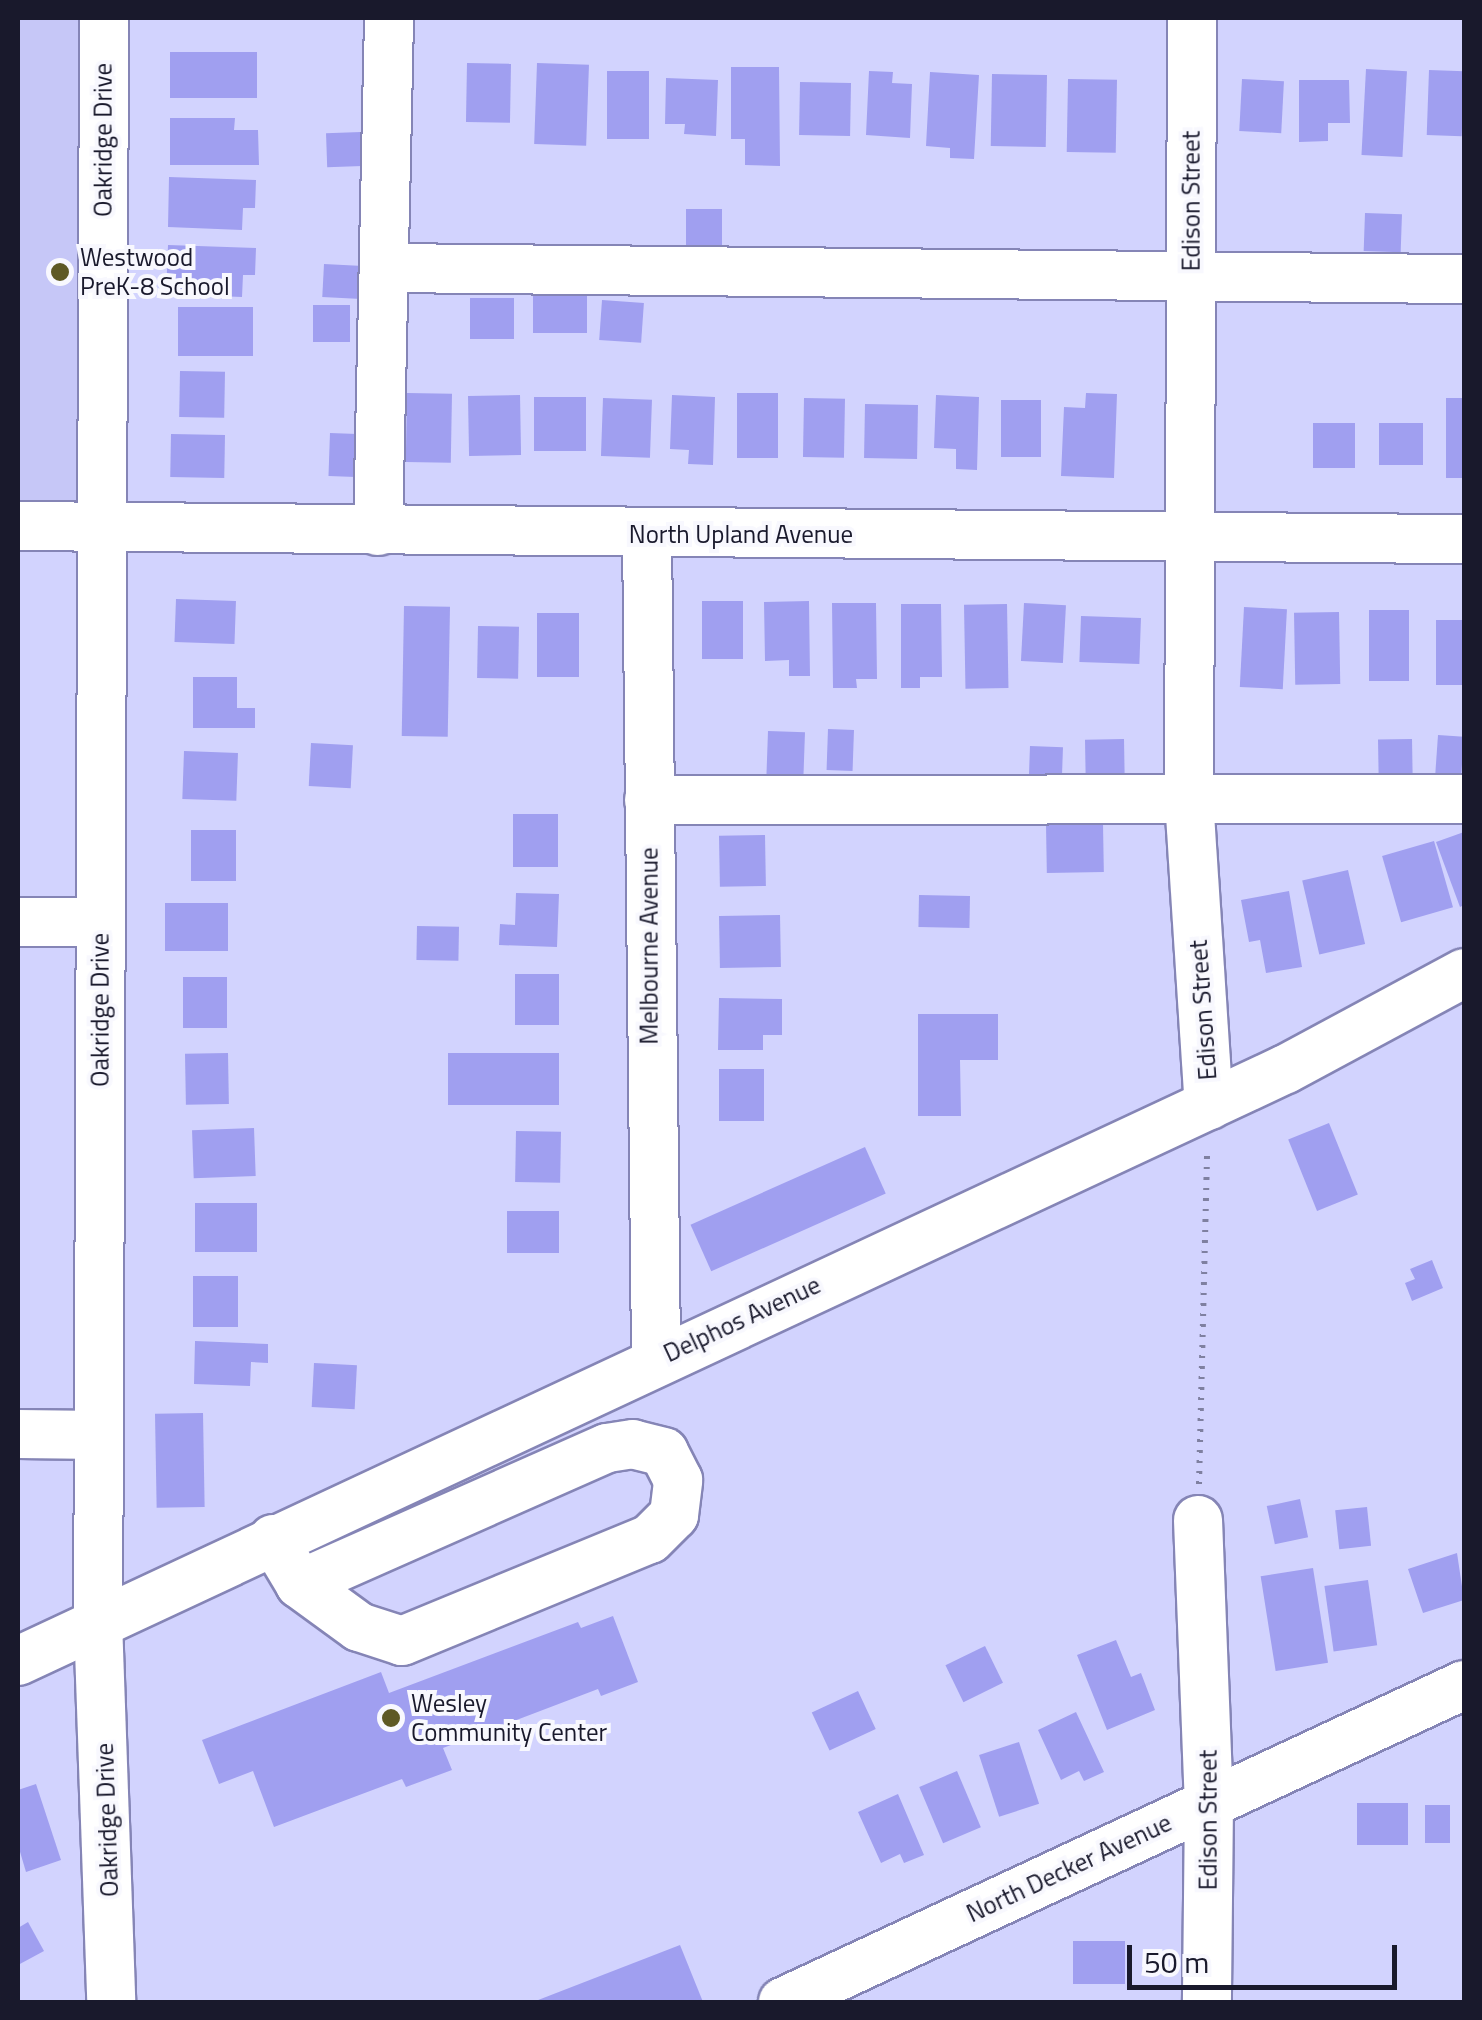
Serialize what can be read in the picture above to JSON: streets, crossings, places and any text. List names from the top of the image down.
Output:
{
  "streets": {
    "street": [
      "Oakridge Drive",
      "Edison Street",
      "North Upland Avenue",
      "Melbourne Avenue",
      "Delphos Avenue",
      "North Decker Avenue"
    ]
  },
  "crossings": [
    ["Oakridge Drive", "North Upland Avenue"],
    ["Oakridge Drive", "Delphos Avenue"],
    ["Edison Street", "North Upland Avenue"],
    ["Edison Street", "Delphos Avenue"],
    ["Edison Street", "North Decker Avenue"],
    ["North Upland Avenue", "Melbourne Avenue"],
    ["Melbourne Avenue", "Delphos Avenue"]
  ],
  "places": ["Westwood PreK-8 School", "Wesley Community Center"],
  "scale_bar": "50 m"
}
